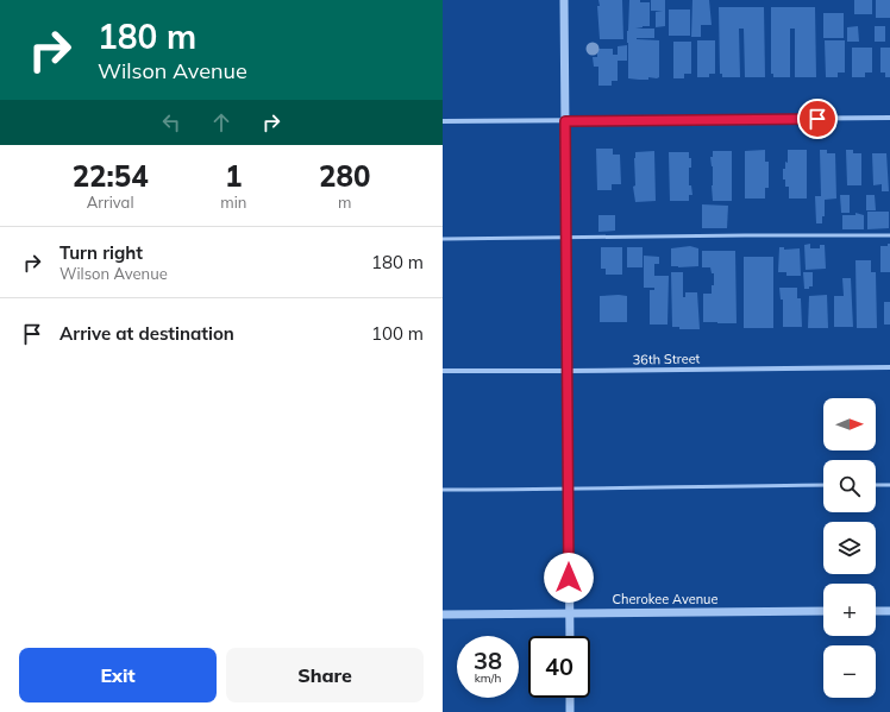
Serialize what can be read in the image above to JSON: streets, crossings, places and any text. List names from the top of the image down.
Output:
{
  "streets": {
    "street": ["36th Street", "Cherokee Avenue"]
  },
  "north": "right",
  "page": {
    "turn": ["180 m", "Wilson Avenue"],
    "eta": [
      "22:54",
      "Arrival",
      "1",
      "min",
      "280",
      "m"
    ],
    "list": [
      {
        "name": "Turn right",
        "note": "Wilson Avenue",
        "value": "180 m"
      },
      {
        "name": "Arrive at destination",
        "value": "100 m"
      }
    ],
    "map_buttons": ["+", "−"],
    "speed": "38 km/h",
    "limit": "40",
    "buttons": ["Exit", "Share"]
  }
}
